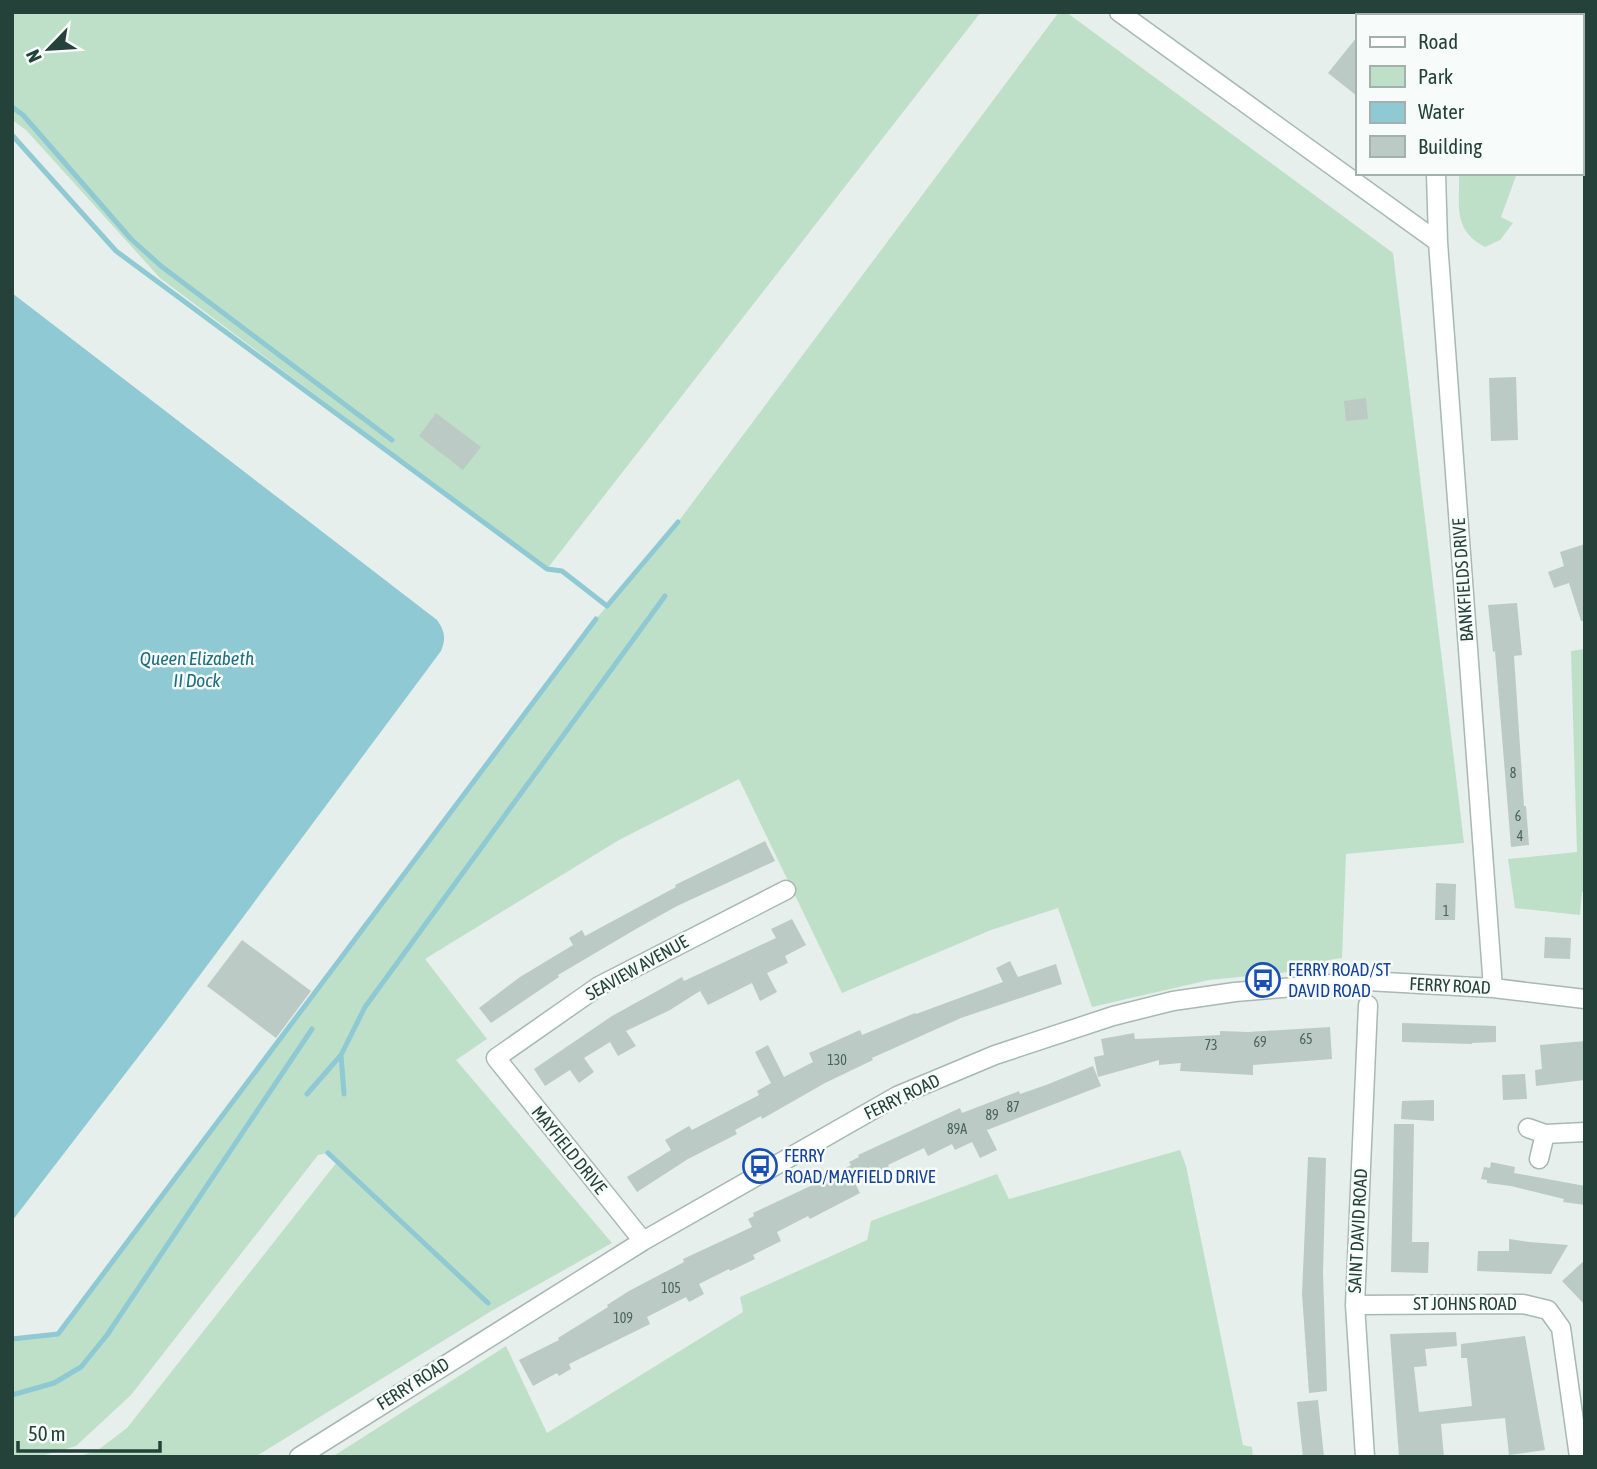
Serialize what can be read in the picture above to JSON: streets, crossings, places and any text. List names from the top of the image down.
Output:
{
  "streets": {
    "street": [
      "BANKFIELDS DRIVE",
      "SEAVIEW AVENUE",
      "FERRY ROAD",
      "MAYFIELD DRIVE",
      "SAINT DAVID ROAD",
      "ST JOHNS ROAD"
    ]
  },
  "crossings": [
    ["BANKFIELDS DRIVE", "FERRY ROAD"],
    ["SEAVIEW AVENUE", "MAYFIELD DRIVE"],
    ["FERRY ROAD", "MAYFIELD DRIVE"],
    ["SAINT DAVID ROAD", "ST JOHNS ROAD"]
  ],
  "water": ["Queen Elizabeth II Dock"],
  "places": {
    "bus stop": ["FERRY ROAD/ST DAVID ROAD", "FERRY ROAD/MAYFIELD DRIVE"]
  },
  "house_numbers": [
    "8",
    "6",
    "4",
    "1",
    "65",
    "69",
    "73",
    "130",
    "87",
    "89",
    "89A",
    "105",
    "109"
  ],
  "legend": [
    "Road",
    "Park",
    "Water",
    "Building"
  ],
  "scale_bar": "50 m",
  "north": "bottom left"
}
